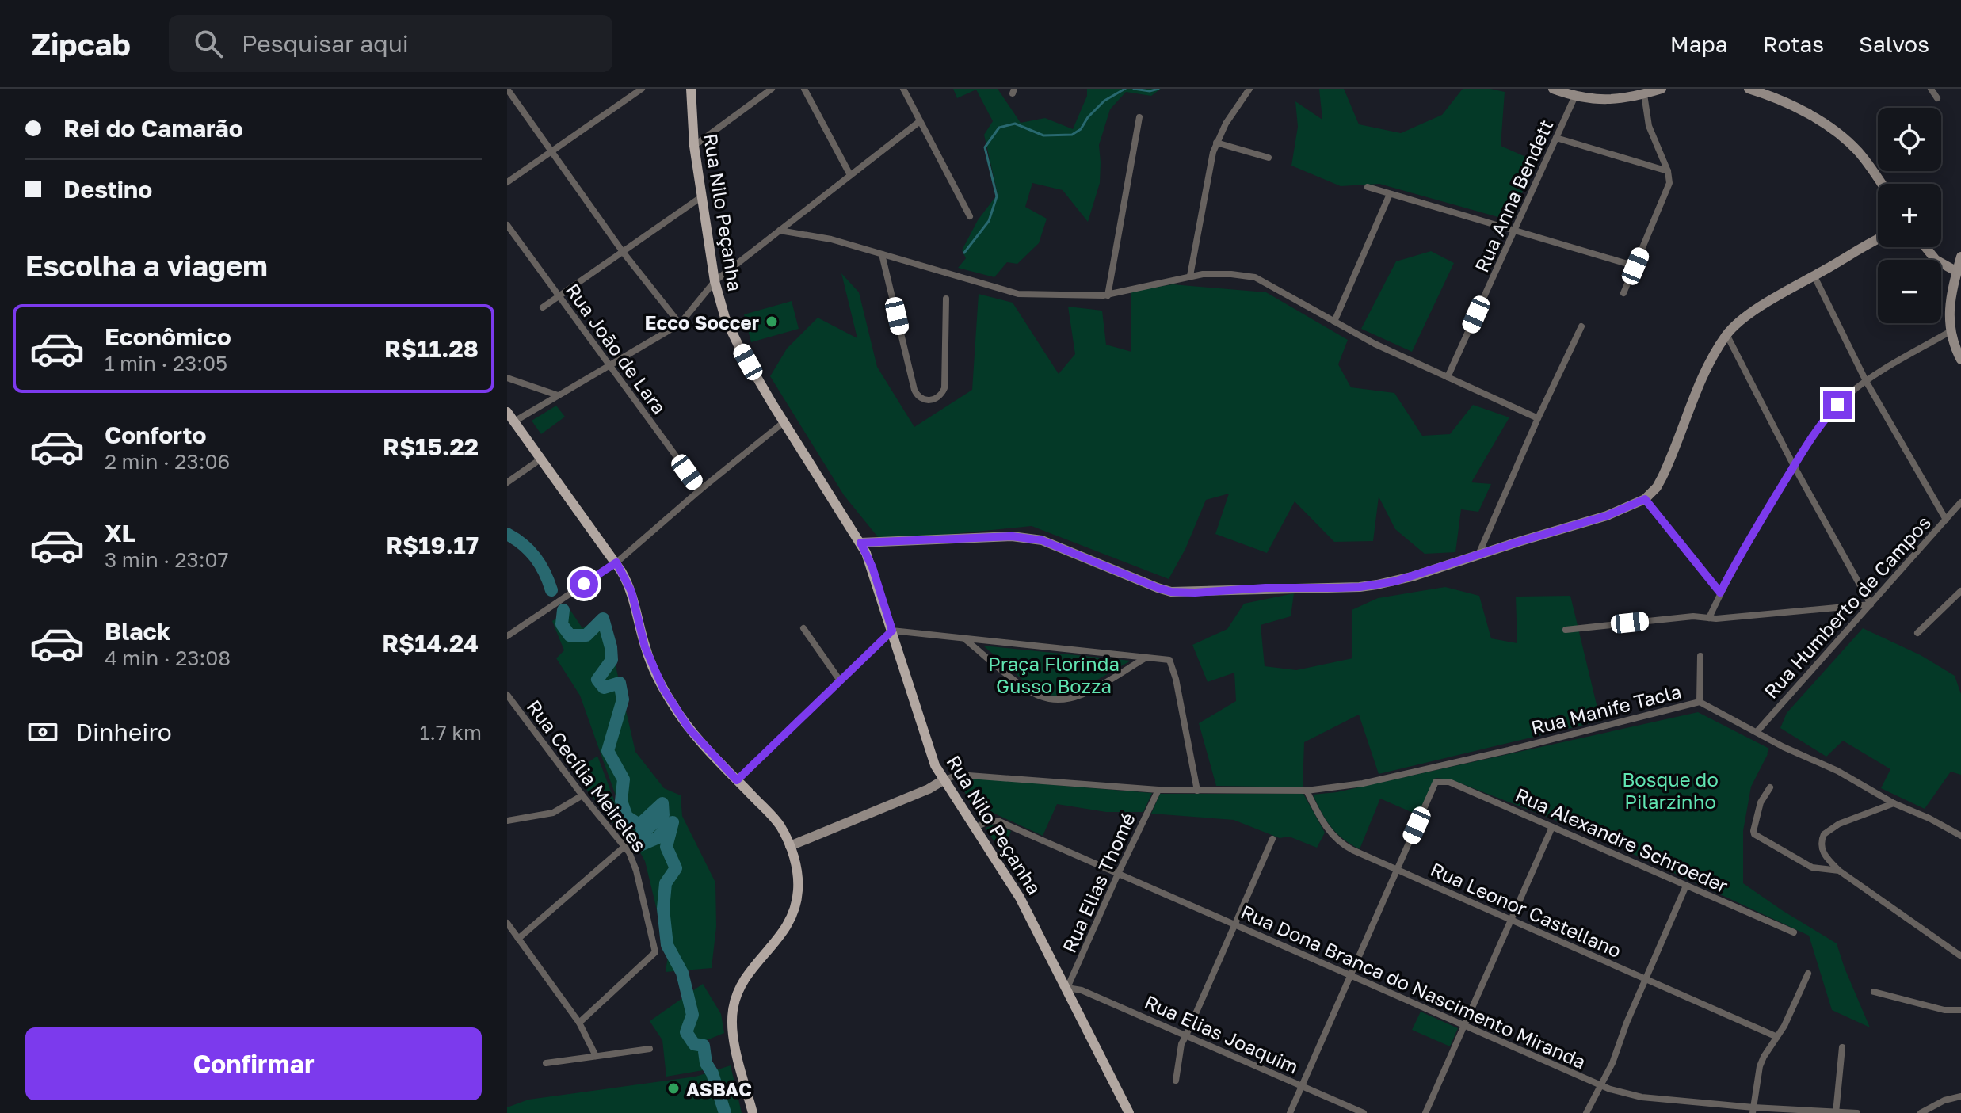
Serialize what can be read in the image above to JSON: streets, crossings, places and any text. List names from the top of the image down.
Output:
{
  "streets": {
    "main road": ["Rua Nilo Peçanha"],
    "street": [
      "Rua Anna Bendett",
      "Rua João de Lara",
      "Rua Humberto de Campos",
      "Rua Manife Tacla",
      "Rua Cecília Meireles",
      "Rua Alexandre Schroeder",
      "Rua Elias Thomé",
      "Rua Leonor Castellano",
      "Rua Dona Branca do Nascimento Miranda",
      "Rua Elias Joaquim"
    ]
  },
  "crossings": [
    ["Rua Nilo Peçanha", "Rua Elias Thomé"],
    ["Rua Nilo Peçanha", "Rua Dona Branca do Nascimento Miranda"],
    ["Rua Nilo Peçanha", "Rua Elias Joaquim"],
    ["Rua Humberto de Campos", "Rua Manife Tacla"],
    ["Rua Manife Tacla", "Rua Leonor Castellano"],
    ["Rua Alexandre Schroeder", "Rua Leonor Castellano"],
    ["Rua Elias Thomé", "Rua Dona Branca do Nascimento Miranda"],
    ["Rua Elias Thomé", "Rua Elias Joaquim"]
  ],
  "parks": ["Praça Florinda Gusso Bozza", "Bosque do Pilarzinho"],
  "places": ["Ecco Soccer", "ASBAC"],
  "page": {
    "header": "Zipcab",
    "search": "Pesquisar aqui",
    "nav": ["Mapa", "Rotas", "Salvos"],
    "banner": ["Rei do Camarão", "Destino"],
    "map_buttons": ["+", "−"],
    "heading": "Escolha a viagem",
    "list": [
      {
        "name": "Econômico",
        "note": "1 min · 23:05",
        "value": "R$11.28"
      },
      {
        "name": "Conforto",
        "note": "2 min · 23:06",
        "value": "R$15.22"
      },
      {
        "name": "XL",
        "note": "3 min · 23:07",
        "value": "R$19.17"
      },
      {
        "name": "Black",
        "note": "4 min · 23:08",
        "value": "R$14.24"
      }
    ],
    "pay": ["Dinheiro", "1.7 km"],
    "buttons": "Confirmar"
  }
}
